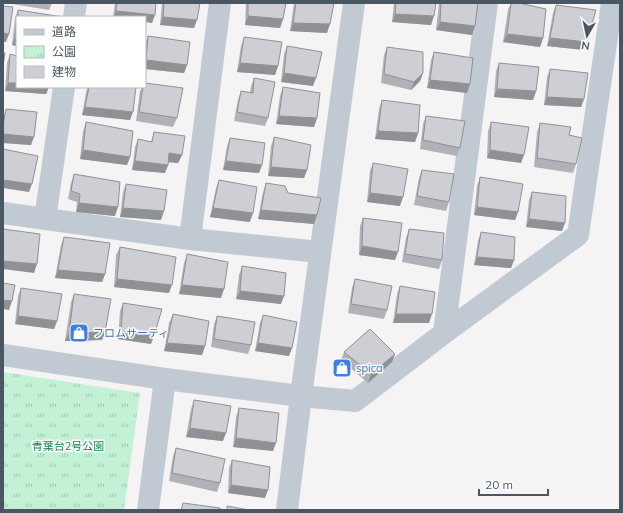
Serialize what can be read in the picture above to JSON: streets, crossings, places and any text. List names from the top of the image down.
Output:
{
  "parks": ["青葉台2号公園"],
  "places": {
    "shop": ["フロムサーティ", "spica"]
  },
  "legend": ["道路", "公園", "建物"],
  "scale_bar": "20 m",
  "north": "bottom"
}
